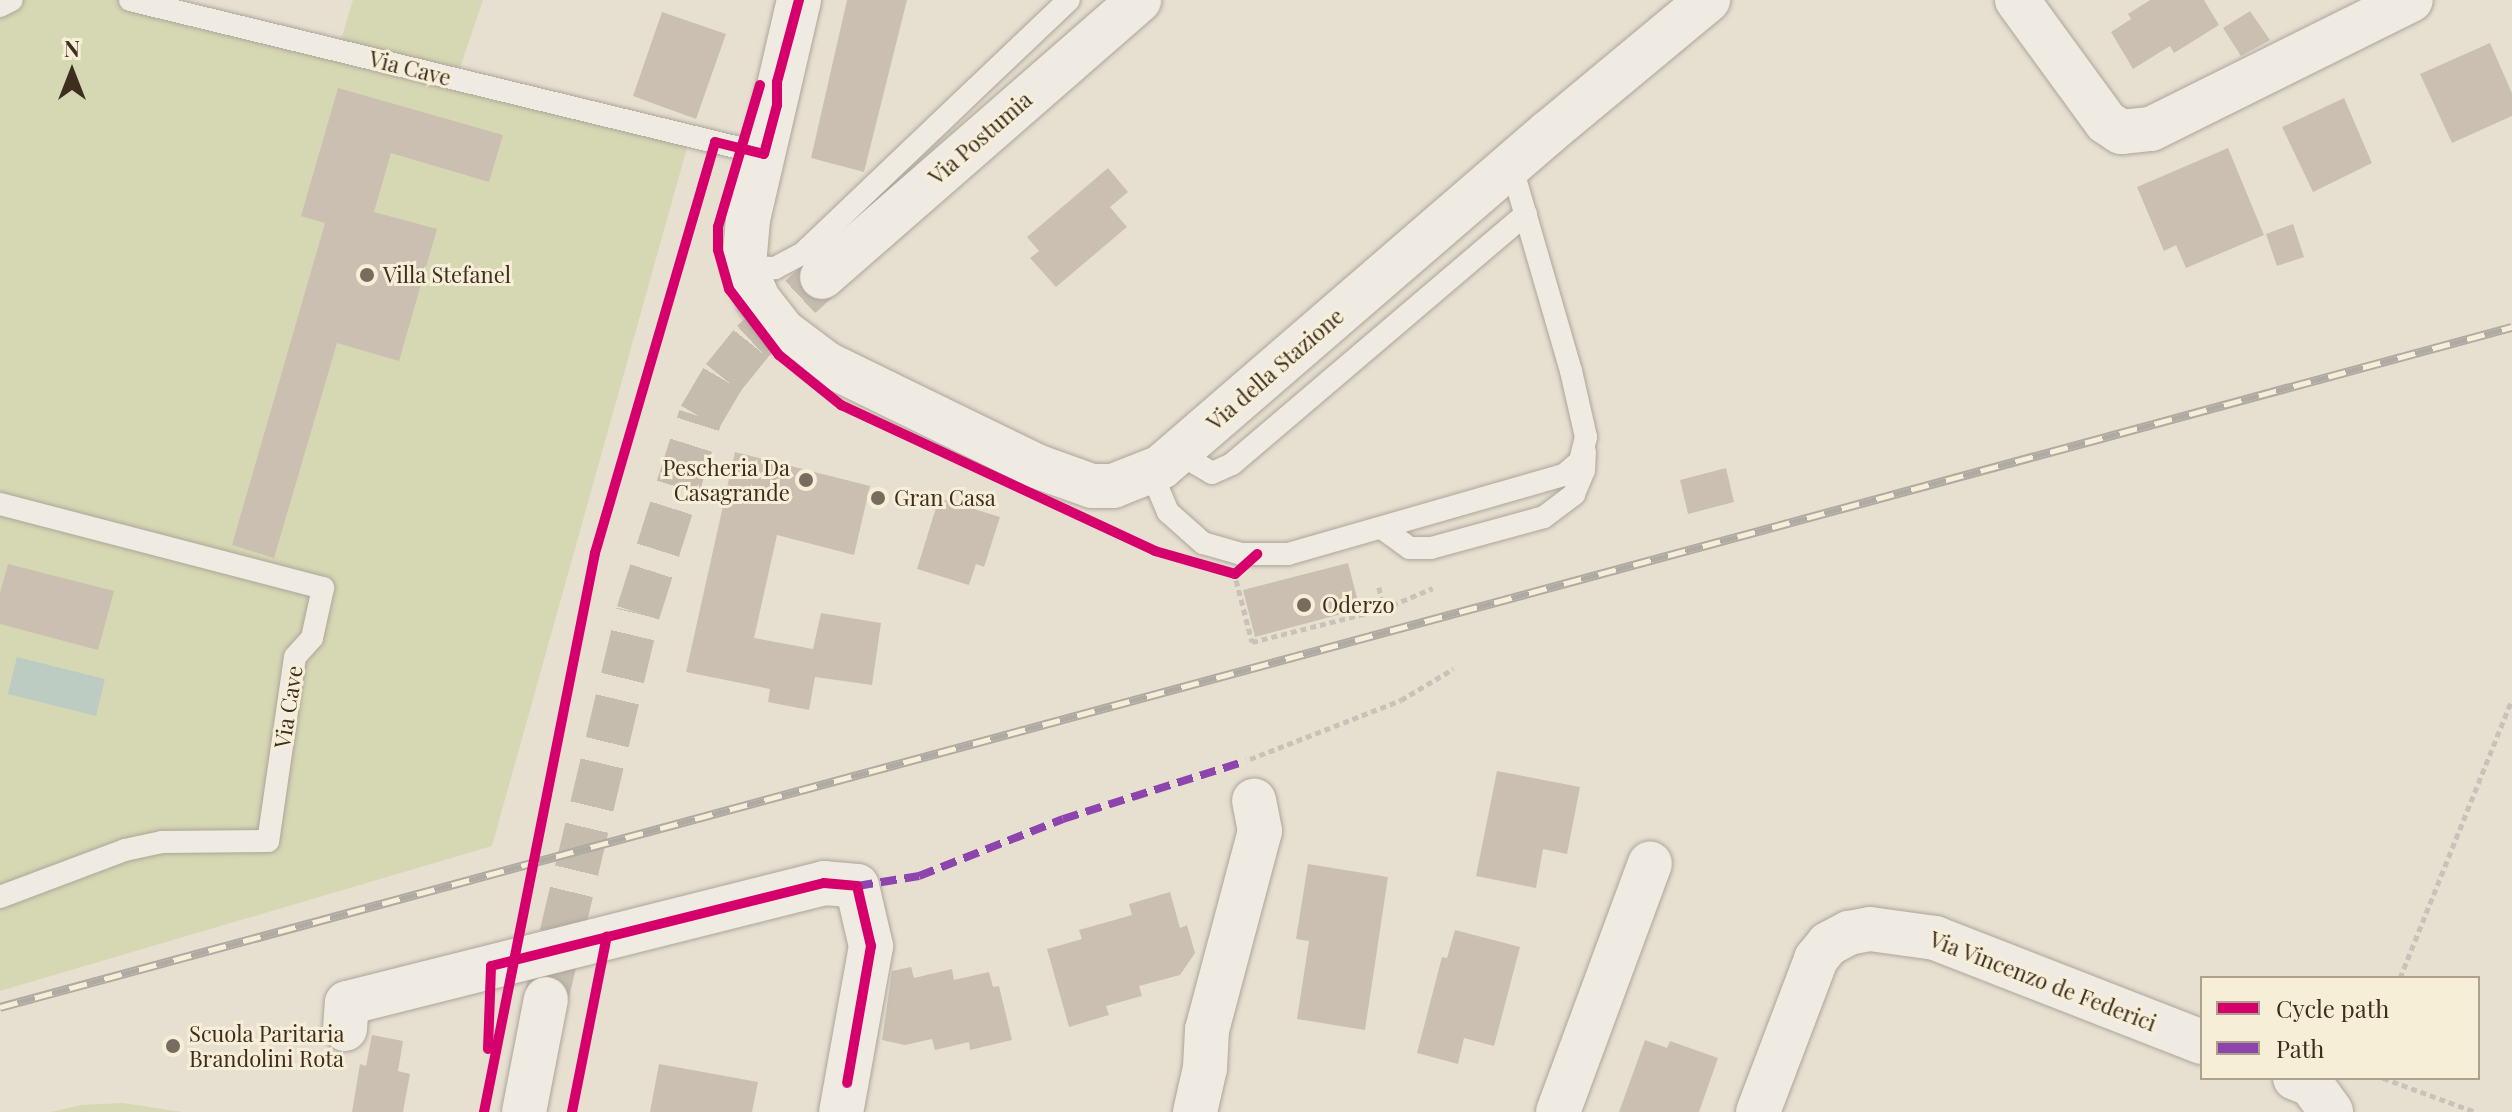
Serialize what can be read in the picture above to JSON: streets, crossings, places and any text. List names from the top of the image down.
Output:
{
  "streets": {
    "street": ["Via Postumia", "Via della Stazione", "Via Vincenzo de Federici"],
    "lane": ["Via Cave"]
  },
  "places": [
    "Villa Stefanel",
    "Pescheria Da Casagrande",
    "Gran Casa",
    "Oderzo",
    "Scuola Paritaria Brandolini Rota"
  ],
  "legend": ["Cycle path", "Path"],
  "north": "top"
}
